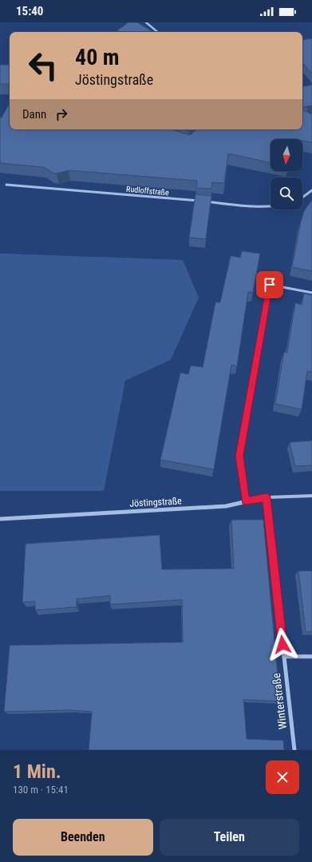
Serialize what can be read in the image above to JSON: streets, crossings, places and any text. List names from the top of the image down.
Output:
{
  "streets": {
    "street": ["Rudloffstraße", "Jöstingstraße", "Winterstraße"]
  },
  "crossings": [
    ["Jöstingstraße", "Winterstraße"]
  ],
  "north": "bottom",
  "page": {
    "status": "15:40",
    "turn": ["40 m", "Jöstingstraße"],
    "then": "Dann",
    "heading": ["1 Min.", "130 m · 15:41"],
    "buttons": ["Beenden", "Teilen"]
  }
}
